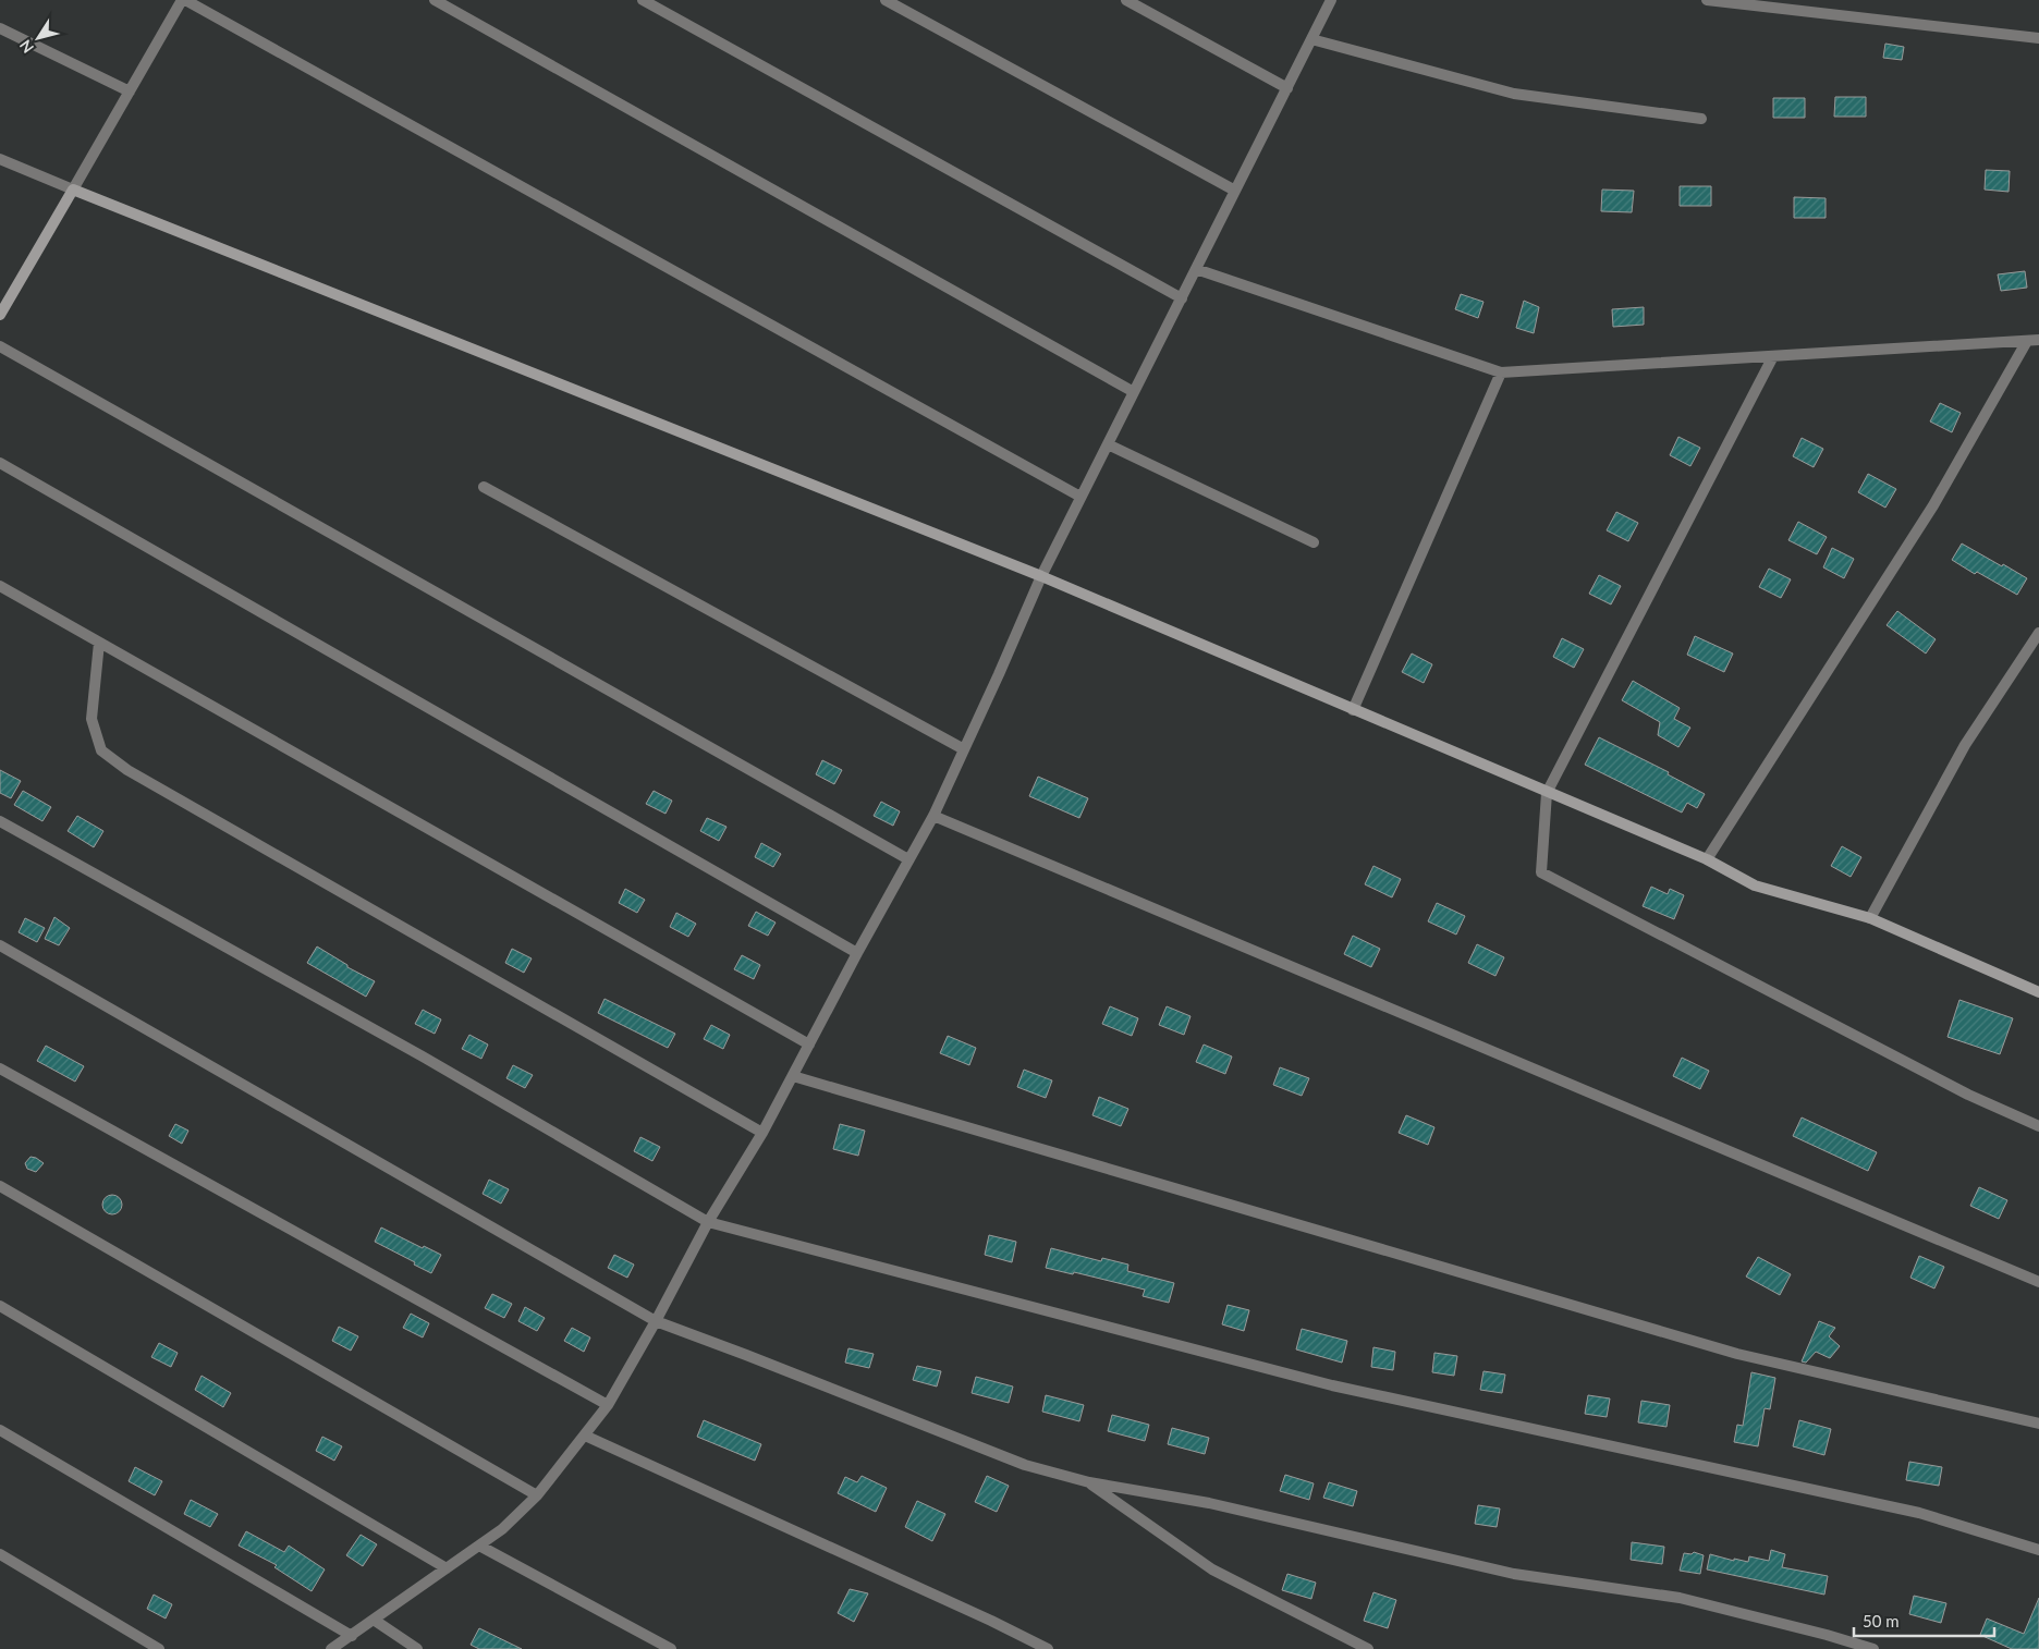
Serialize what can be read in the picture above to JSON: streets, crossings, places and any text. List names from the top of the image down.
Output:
{
  "scale_bar": "50 m",
  "north": "bottom left"
}
